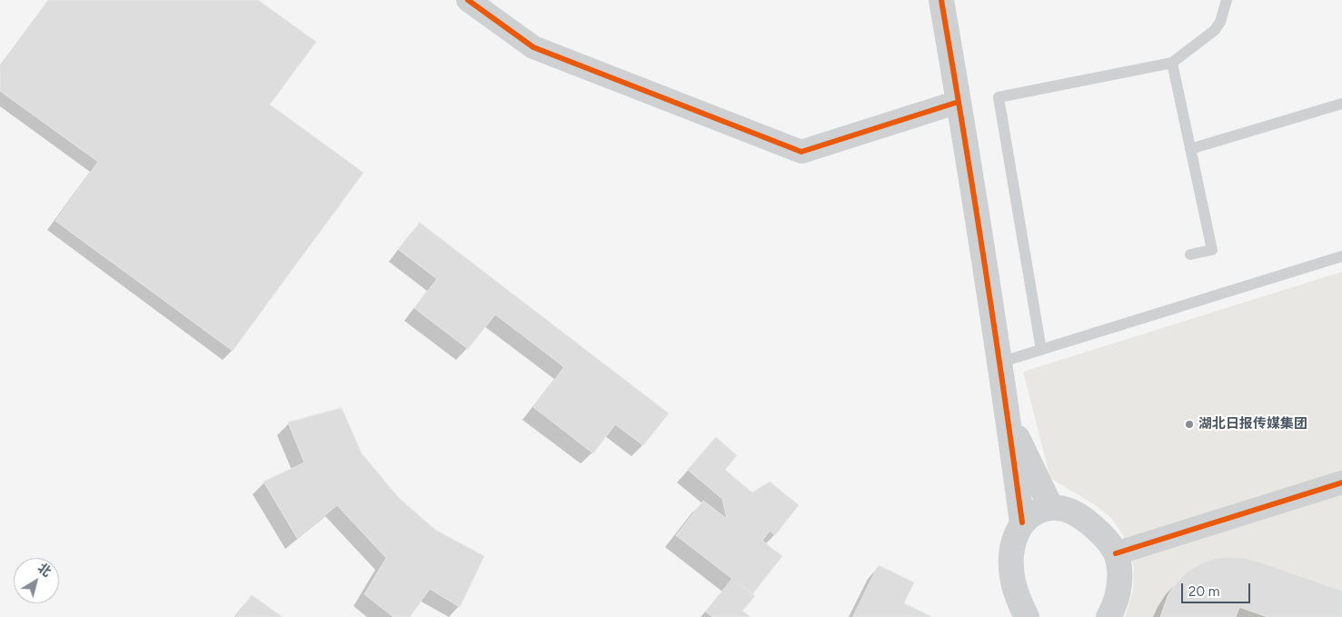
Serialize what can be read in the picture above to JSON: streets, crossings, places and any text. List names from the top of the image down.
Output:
{
  "places": ["湖北日报传媒集团"],
  "scale_bar": "20 m",
  "north": "top right"
}
